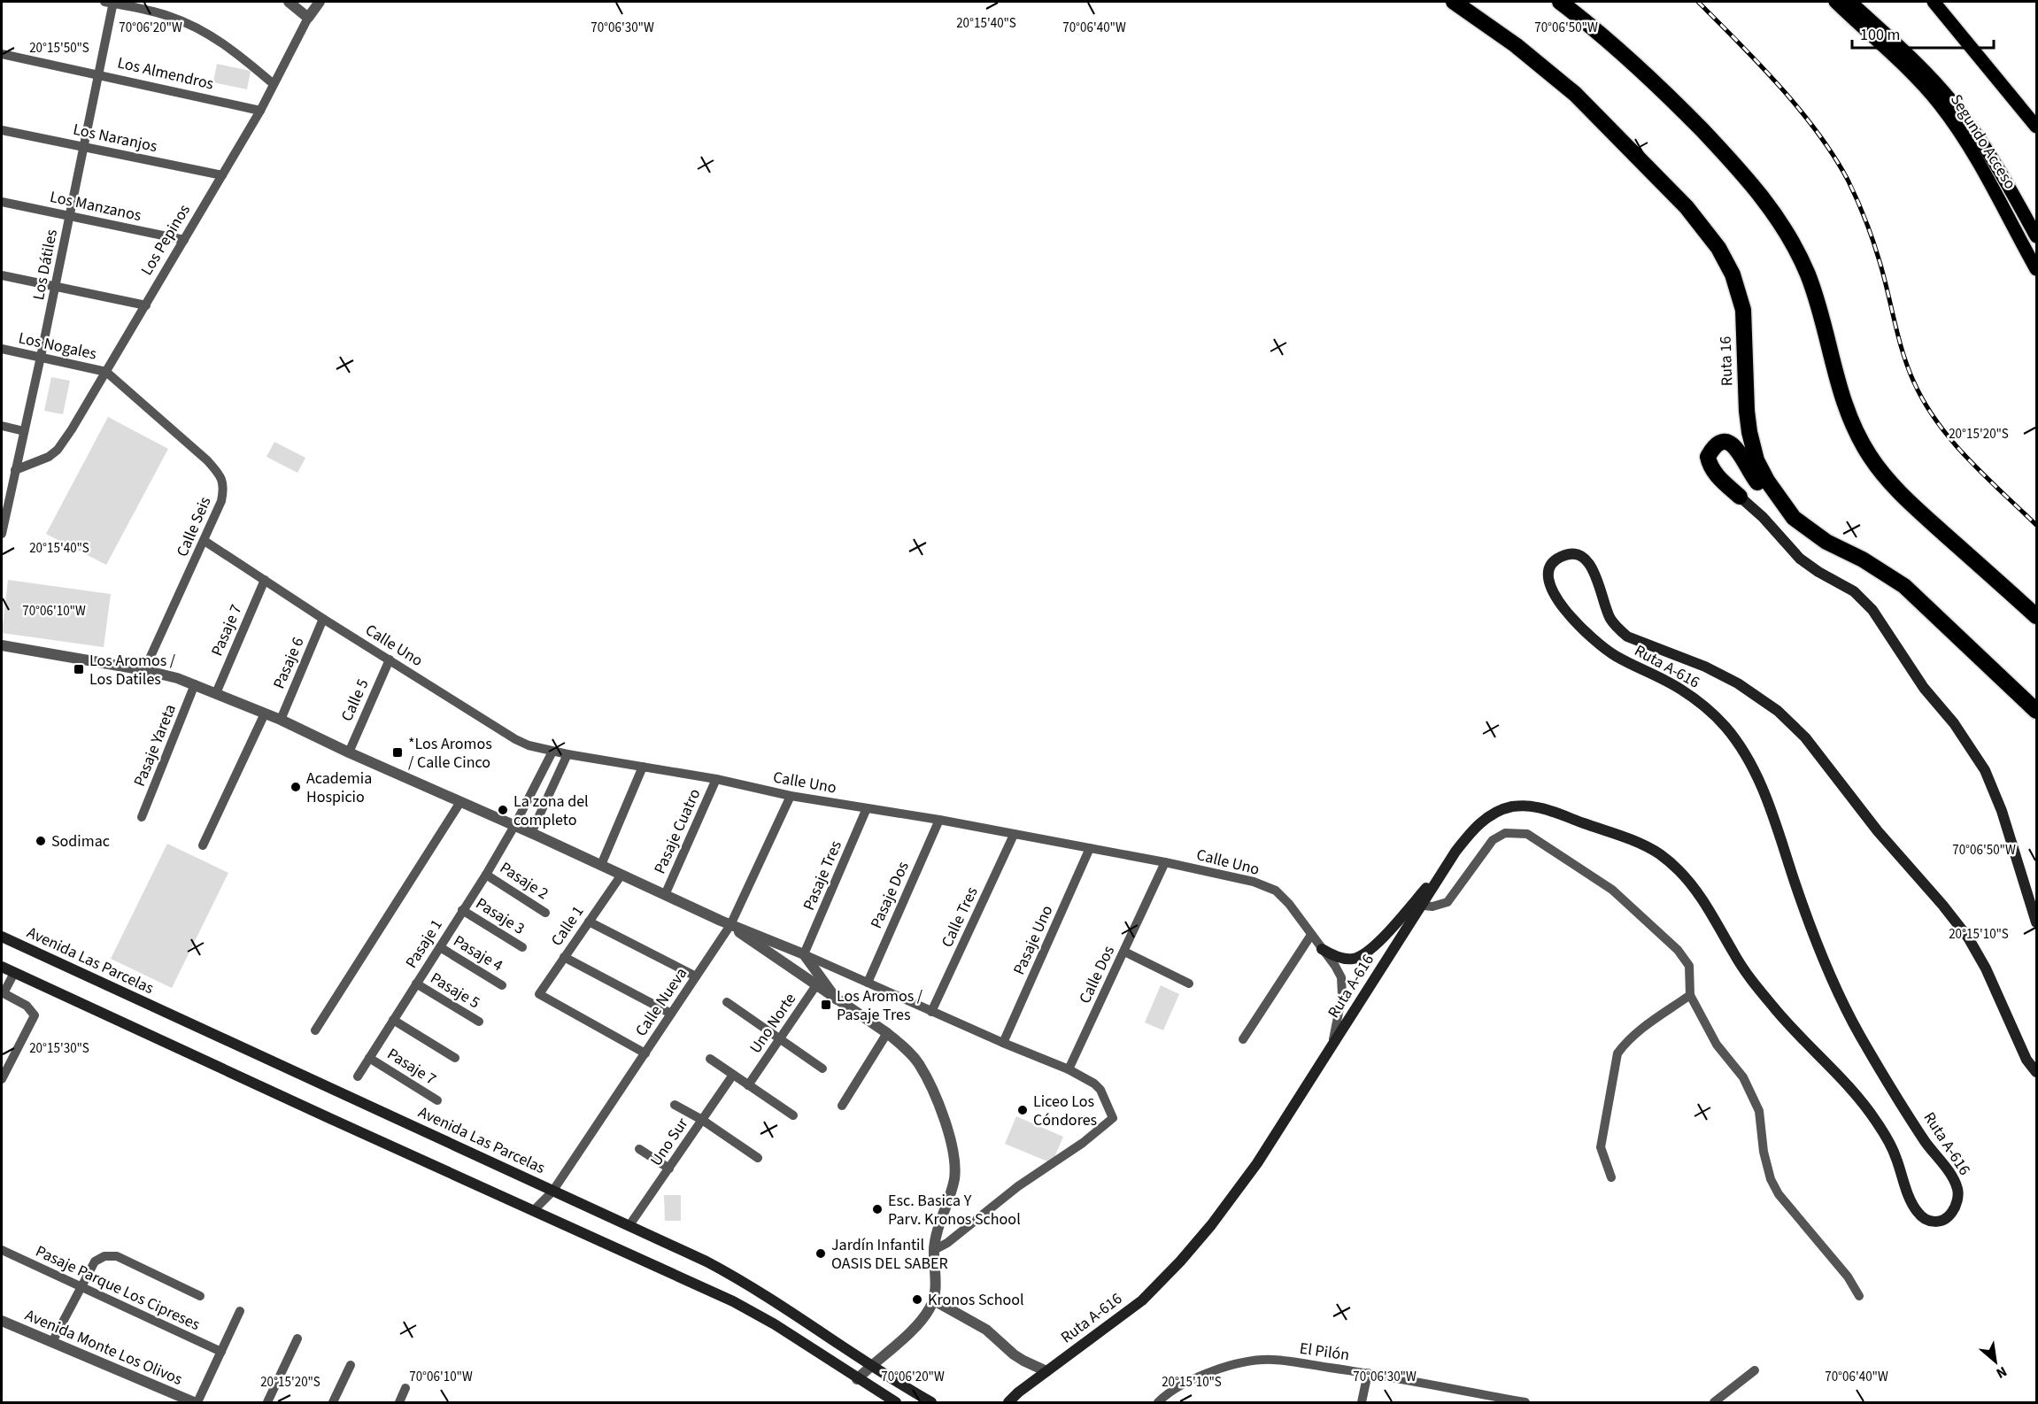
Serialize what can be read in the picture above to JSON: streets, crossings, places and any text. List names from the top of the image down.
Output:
{
  "streets": {
    "highway": ["Ruta 16"],
    "main road": ["Segundo Acceso", "Ruta A-616", "Avenida Las Parcelas"],
    "street": [
      "Los Almendros",
      "Los Naranjos",
      "Los Manzanos",
      "Los Pepinos",
      "Los Dátiles",
      "Los Nogales",
      "Calle Seis",
      "Pasaje 7",
      "Calle Uno",
      "Pasaje 6",
      "Calle 5",
      "Pasaje Yareta",
      "Pasaje Cuatro",
      "Pasaje Tres",
      "Pasaje 2",
      "Pasaje Dos",
      "Pasaje 3",
      "Calle Tres",
      "Calle 1",
      "Pasaje Uno",
      "Pasaje 1",
      "Pasaje 4",
      "Calle Dos",
      "Pasaje 5",
      "Calle Nueva",
      "Uno Norte",
      "Uno Sur",
      "Pasaje Parque Los Cipreses",
      "Avenida Monte Los Olivos",
      "El Pilón"
    ]
  },
  "crossings": [
    ["Los Almendros", "Los Pepinos"],
    ["Los Almendros", "Los Dátiles"],
    ["Los Naranjos", "Los Pepinos"],
    ["Los Naranjos", "Los Dátiles"],
    ["Los Manzanos", "Los Pepinos"],
    ["Los Manzanos", "Los Dátiles"],
    ["Los Pepinos", "Los Dátiles"],
    ["Los Pepinos", "Los Nogales"],
    ["Los Pepinos", "Calle Seis"],
    ["Los Dátiles", "Los Nogales"],
    ["Los Nogales", "Calle Seis"],
    ["Calle Seis", "Calle Uno"],
    ["Pasaje 7", "Calle Uno"],
    ["Pasaje 7", "Pasaje 1"],
    ["Calle Uno", "Pasaje 6"],
    ["Calle Uno", "Ruta A-616"],
    ["Calle Uno", "Calle 5"],
    ["Calle Uno", "Pasaje Cuatro"],
    ["Calle Uno", "Pasaje Tres"],
    ["Calle Uno", "Pasaje Dos"],
    ["Calle Uno", "Calle Tres"],
    ["Calle Uno", "Pasaje Uno"],
    ["Calle Uno", "Pasaje 1"],
    ["Calle Uno", "Calle Dos"],
    ["Calle Uno", "Calle Nueva"],
    ["Pasaje 2", "Pasaje 1"],
    ["Pasaje 3", "Pasaje 1"],
    ["Calle 1", "Calle Nueva"],
    ["Pasaje 1", "Pasaje 4"],
    ["Pasaje 1", "Pasaje 5"],
    ["Avenida Las Parcelas", "Calle Nueva"],
    ["Avenida Las Parcelas", "Uno Sur"]
  ],
  "places": {
    "transit": ["Los Aromos / Los Datiles", "*Los Aromos / Calle Cinco", "Los Aromos / Pasaje Tres"],
    "other": [
      "Academia Hospicio",
      "La zona del completo",
      "Sodimac",
      "Liceo Los Cóndores",
      "Esc. Basica Y Parv. Kronos School",
      "Jardín Infantil OASIS DEL SABER",
      "Kronos School"
    ]
  },
  "scale_bar": "100 m",
  "north": "bottom right",
  "coordinates": [
    "20°15'40\"S",
    "70°06'20\"W",
    "70°06'30\"W",
    "70°06'40\"W",
    "70°06'50\"W",
    "20°15'50\"S",
    "20°15'20\"S",
    "70°06'10\"W",
    "20°15'10\"S",
    "20°15'30\"S"
  ]
}
